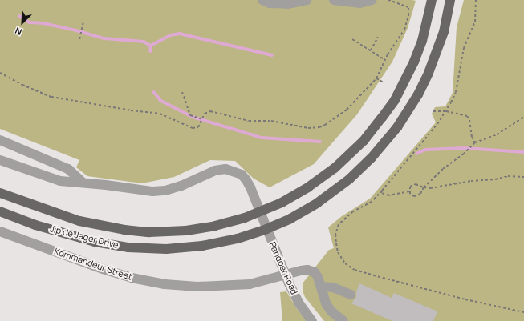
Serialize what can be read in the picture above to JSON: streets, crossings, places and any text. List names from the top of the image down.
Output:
{
  "streets": {
    "main road": ["Jip de Jager Drive"],
    "street": ["Kommandeur Street", "Pandoer Road"]
  },
  "crossings": [
    ["Jip de Jager Drive", "Pandoer Road"],
    ["Kommandeur Street", "Pandoer Road"]
  ],
  "north": "bottom left"
}
